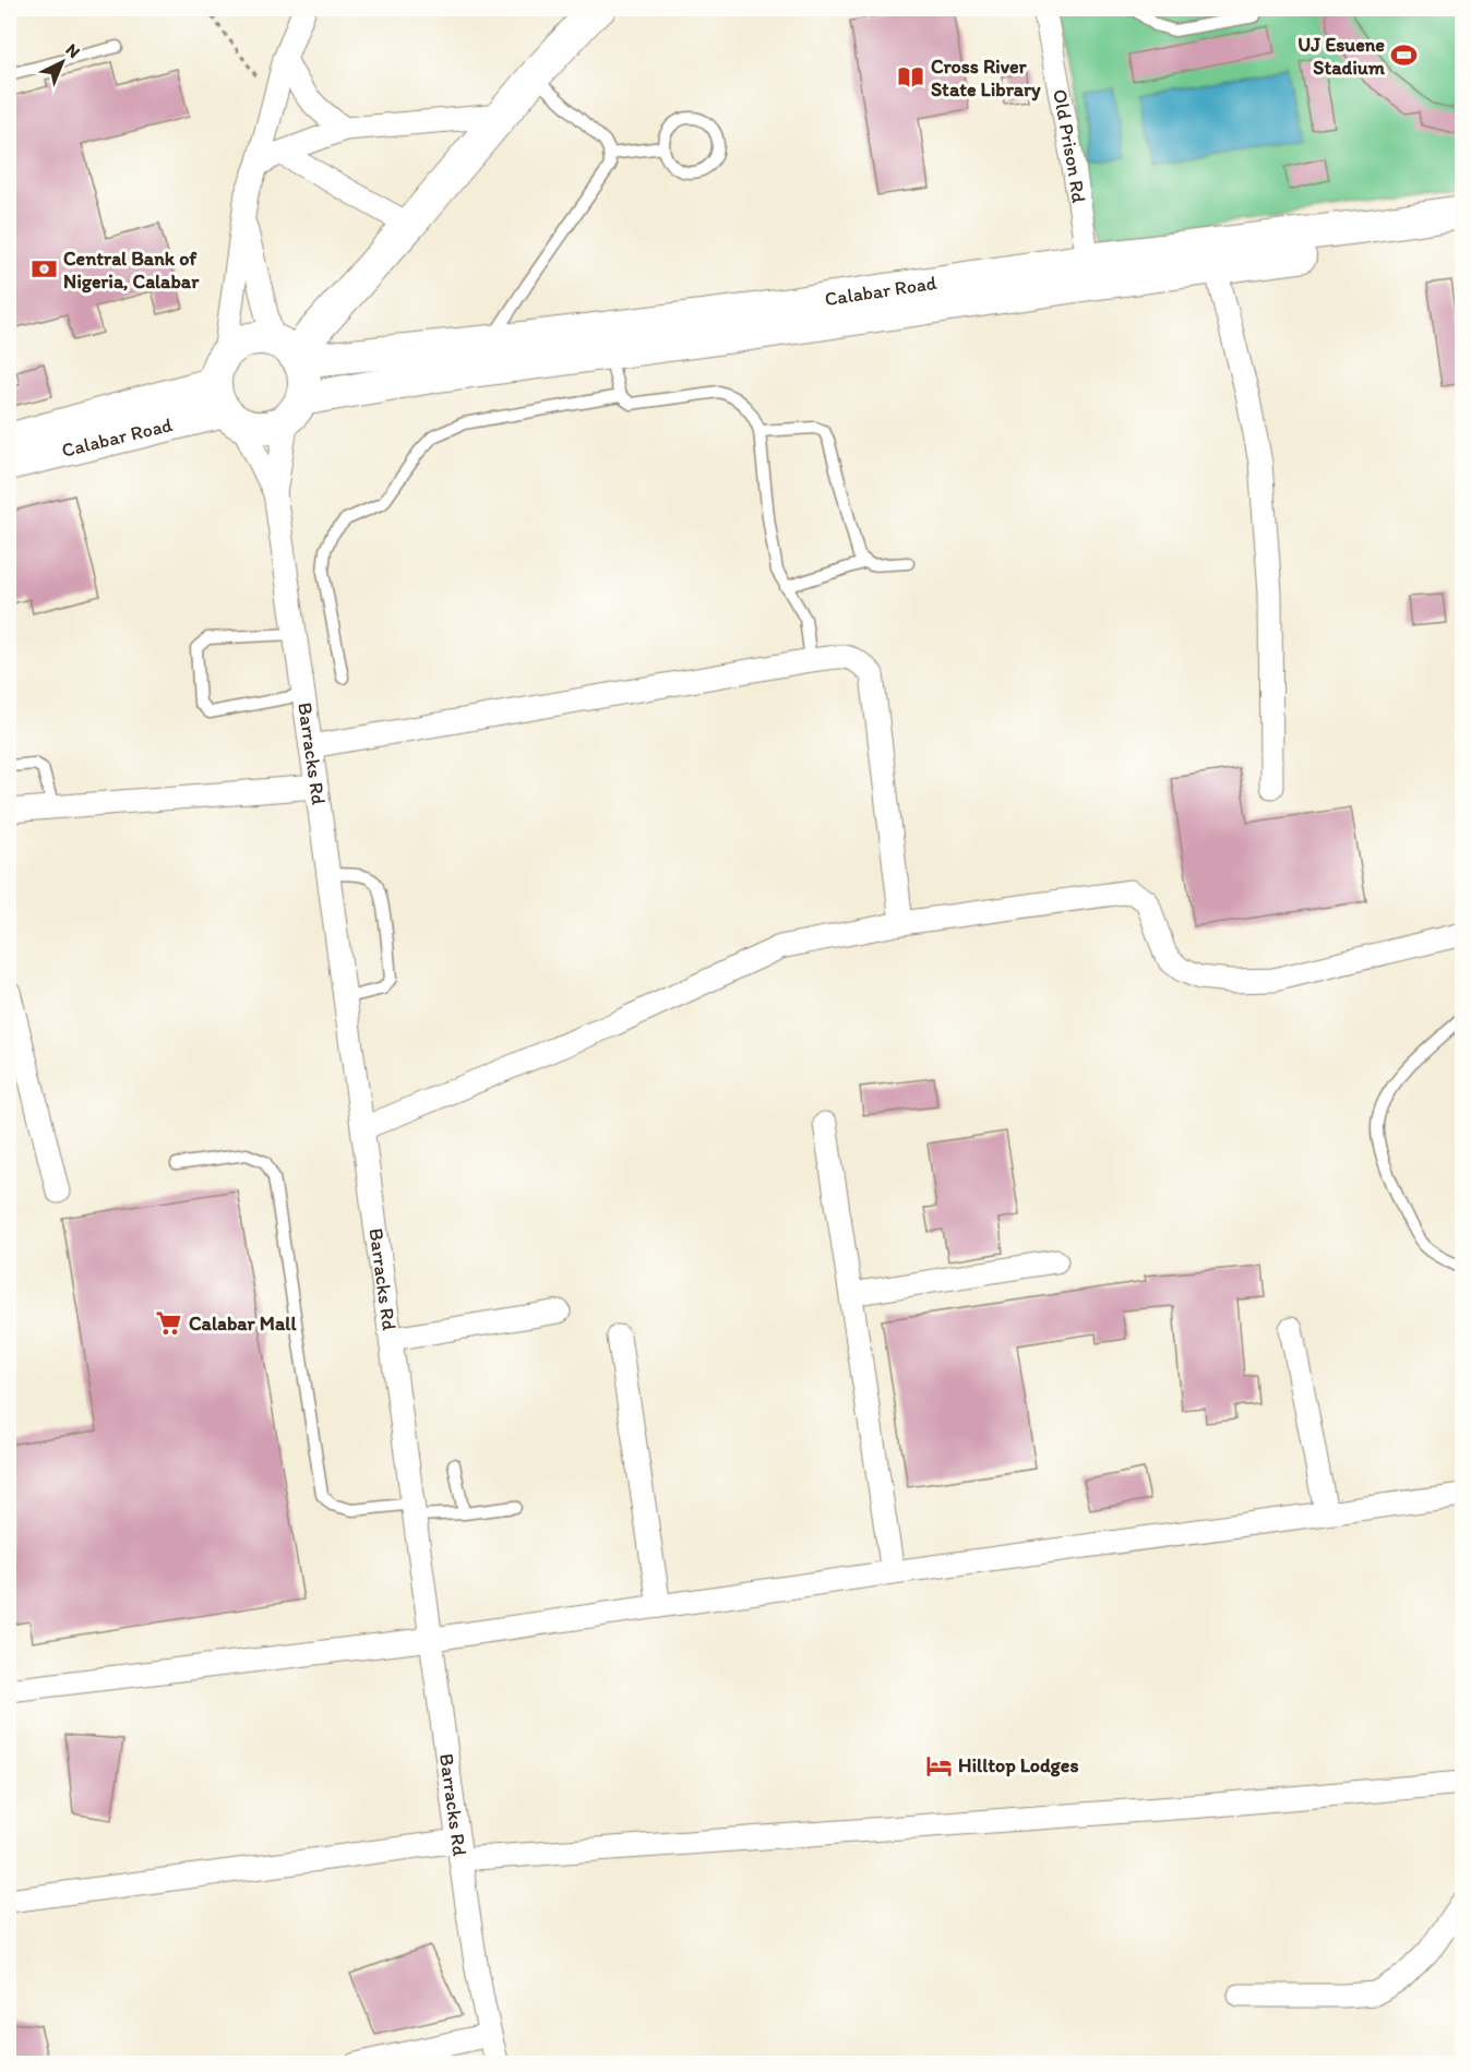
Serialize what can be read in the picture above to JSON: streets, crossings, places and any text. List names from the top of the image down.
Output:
{
  "streets": {
    "main road": ["Calabar Road"],
    "street": ["Old Prison Rd", "Barracks Rd"]
  },
  "crossings": [
    ["Old Prison Rd", "Calabar Road"],
    ["Calabar Road", "Barracks Rd"]
  ],
  "places": {
    "sports": ["UJ Esuene Stadium"],
    "library": ["Cross River State Library"],
    "bank": ["Central Bank of Nigeria, Calabar"],
    "supermarket": ["Calabar Mall"],
    "hotel": ["Hilltop Lodges"]
  },
  "north": "top right"
}
